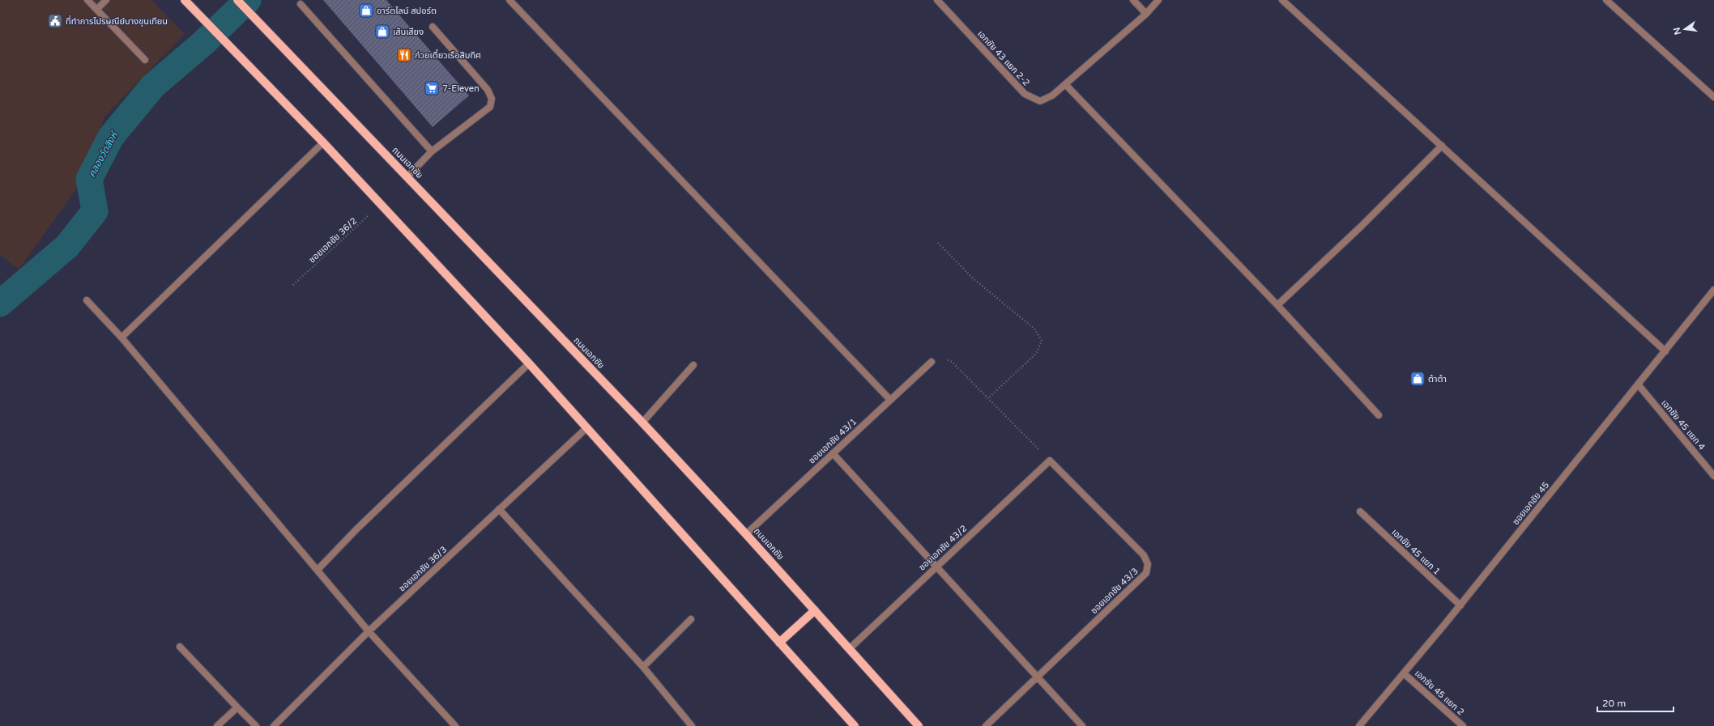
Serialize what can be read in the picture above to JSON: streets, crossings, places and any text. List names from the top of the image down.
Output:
{
  "streets": {
    "main road": ["ถนนเอกชัย"],
    "street": [
      "เอกชัย 43 แยก 2-2",
      "เอกชัย 45 แยก 4",
      "ซอยเอกชัย 43/1",
      "ซอยเอกชัย 45",
      "ซอยเอกชัย 43/2",
      "เอกชัย 45 แยก 1",
      "ซอยเอกชัย 36/3",
      "ซอยเอกชัย 43/3",
      "เอกชัย 45 แยก 2"
    ],
    "path": ["ซอยเอกชัย 36/2"]
  },
  "crossings": [
    ["ถนนเอกชัย", "ซอยเอกชัย 43/1"],
    ["ถนนเอกชัย", "ซอยเอกชัย 43/2"],
    ["เอกชัย 45 แยก 4", "ซอยเอกชัย 45"],
    ["ซอยเอกชัย 45", "เอกชัย 45 แยก 1"],
    ["ซอยเอกชัย 45", "เอกชัย 45 แยก 2"],
    ["ซอยเอกชัย 43/2", "ซอยเอกชัย 43/3"]
  ],
  "water": ["คลองวัดสิงห์"],
  "places": {
    "shop": ["อาร์ตไลน์ สปอร์ต", "เส้นเสียง", "ต้าต้า"],
    "public building": ["ที่ทำการไปรษณีย์บางขุนเทียน"],
    "restaurant": ["ก๋วยเตี๋ยวเรือสิบทิศ"],
    "supermarket": ["7-Eleven"]
  },
  "scale_bar": "20 m",
  "north": "left"
}
